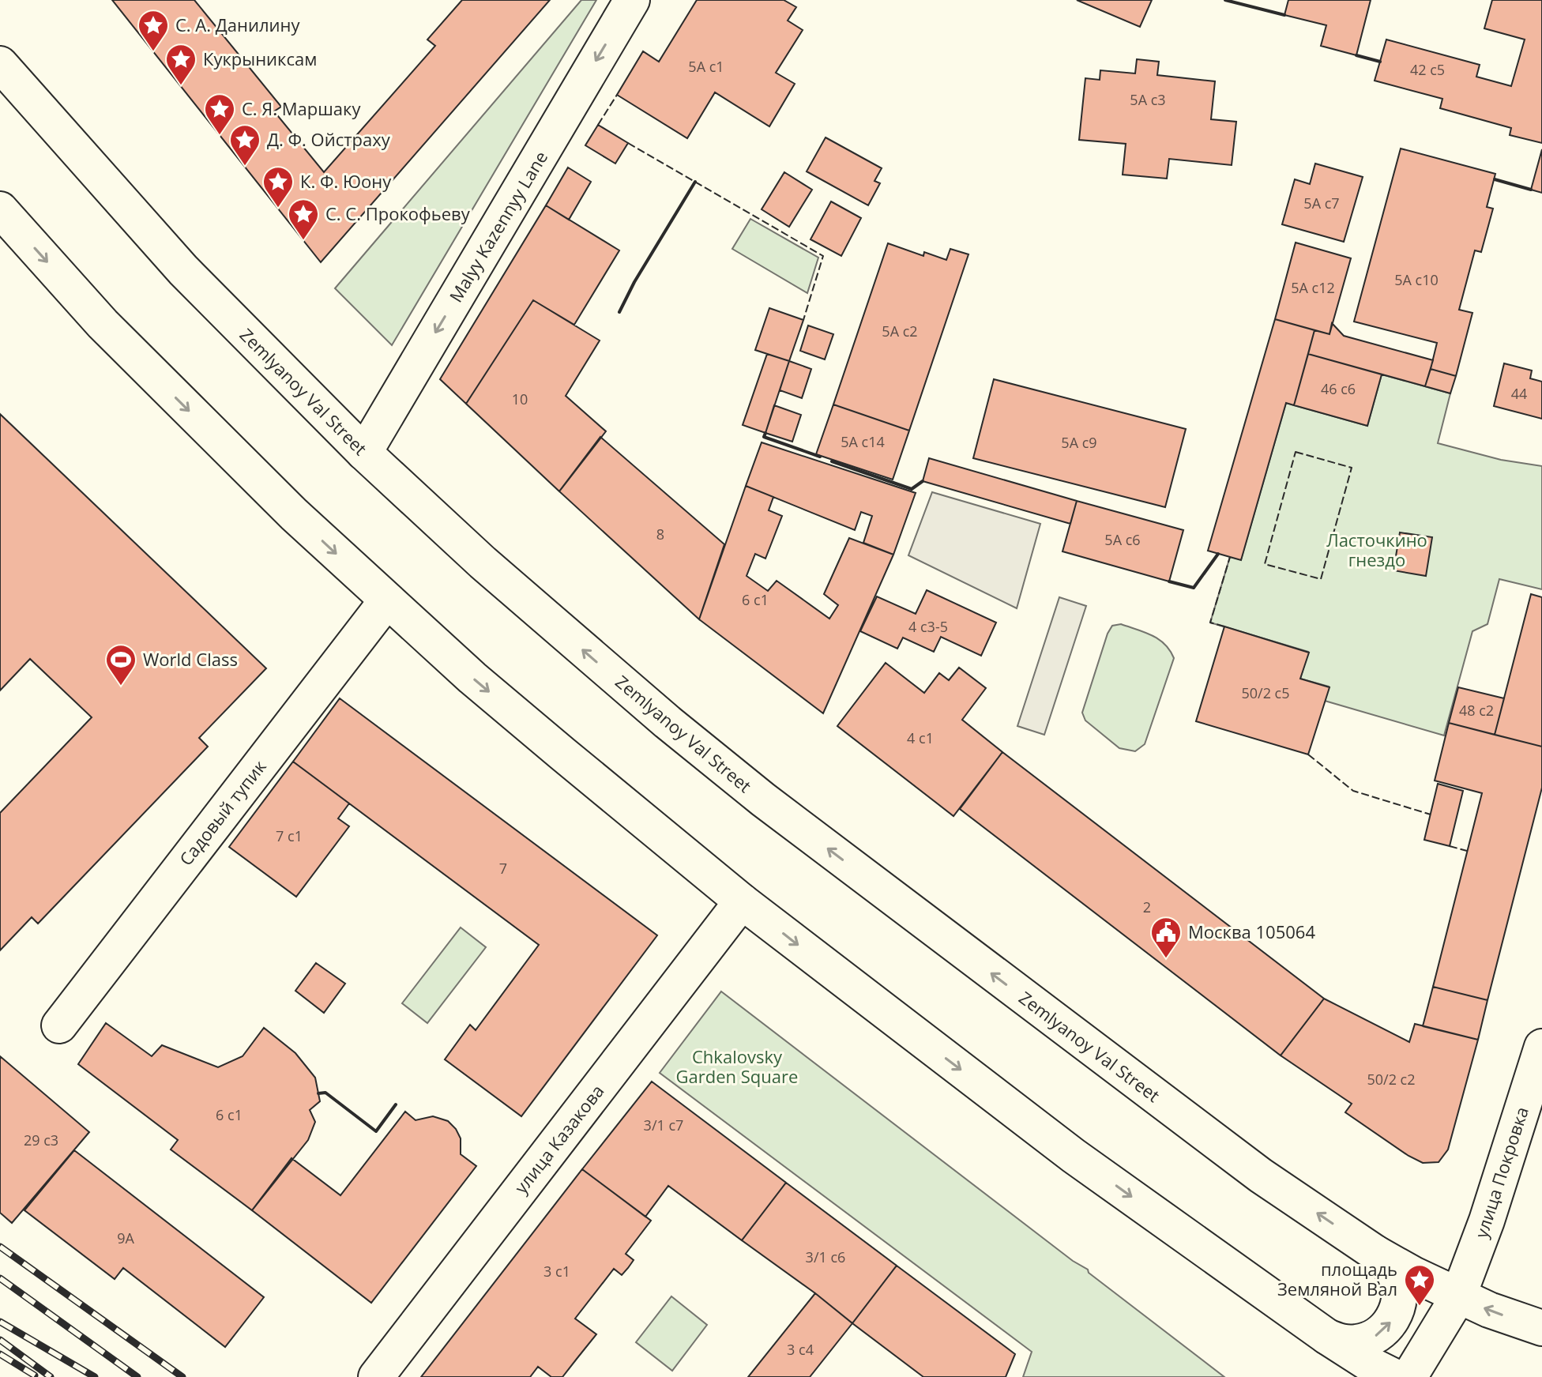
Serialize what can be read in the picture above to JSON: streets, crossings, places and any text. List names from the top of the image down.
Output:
{
  "streets": {
    "main road": [
      "Malyy Kazennyy Lane",
      "Zemlyanoy Val Street",
      "Садовый тупик",
      "улица Казакова",
      "улица Покровка"
    ]
  },
  "crossings": [
    ["Malyy Kazennyy Lane", "Zemlyanoy Val Street"],
    ["Zemlyanoy Val Street", "улица Покровка"]
  ],
  "one_way": ["Malyy Kazennyy Lane"],
  "parks": ["Ласточкино гнездо", "Chkalovsky Garden Square"],
  "places": {
    "place": [
      "С. А. Данилину",
      "Кукрыниксам",
      "С. Я. Маршаку",
      "Д. Ф. Ойстраху",
      "К. Ф. Юону",
      "С. С. Прокофьеву",
      "площадь Земляной Вал"
    ],
    "sports": ["World Class"],
    "public building": ["Москва 105064"]
  },
  "house_numbers": [
    "5А с1",
    "42 с5",
    "5А с3",
    "5А с7",
    "5А с10",
    "5А с12",
    "5А с2",
    "46 с6",
    "44",
    "10",
    "5А с14",
    "5А с9",
    "8",
    "5А с6",
    "6 с1",
    "4 с3-5",
    "50/2 с5",
    "48 с2",
    "4 с1",
    "7 с1",
    "7",
    "2",
    "50/2 с2",
    "6 с1",
    "3/1 с7",
    "29 с3",
    "9A",
    "3/1 с6",
    "3 с1",
    "3 с4"
  ]
}
